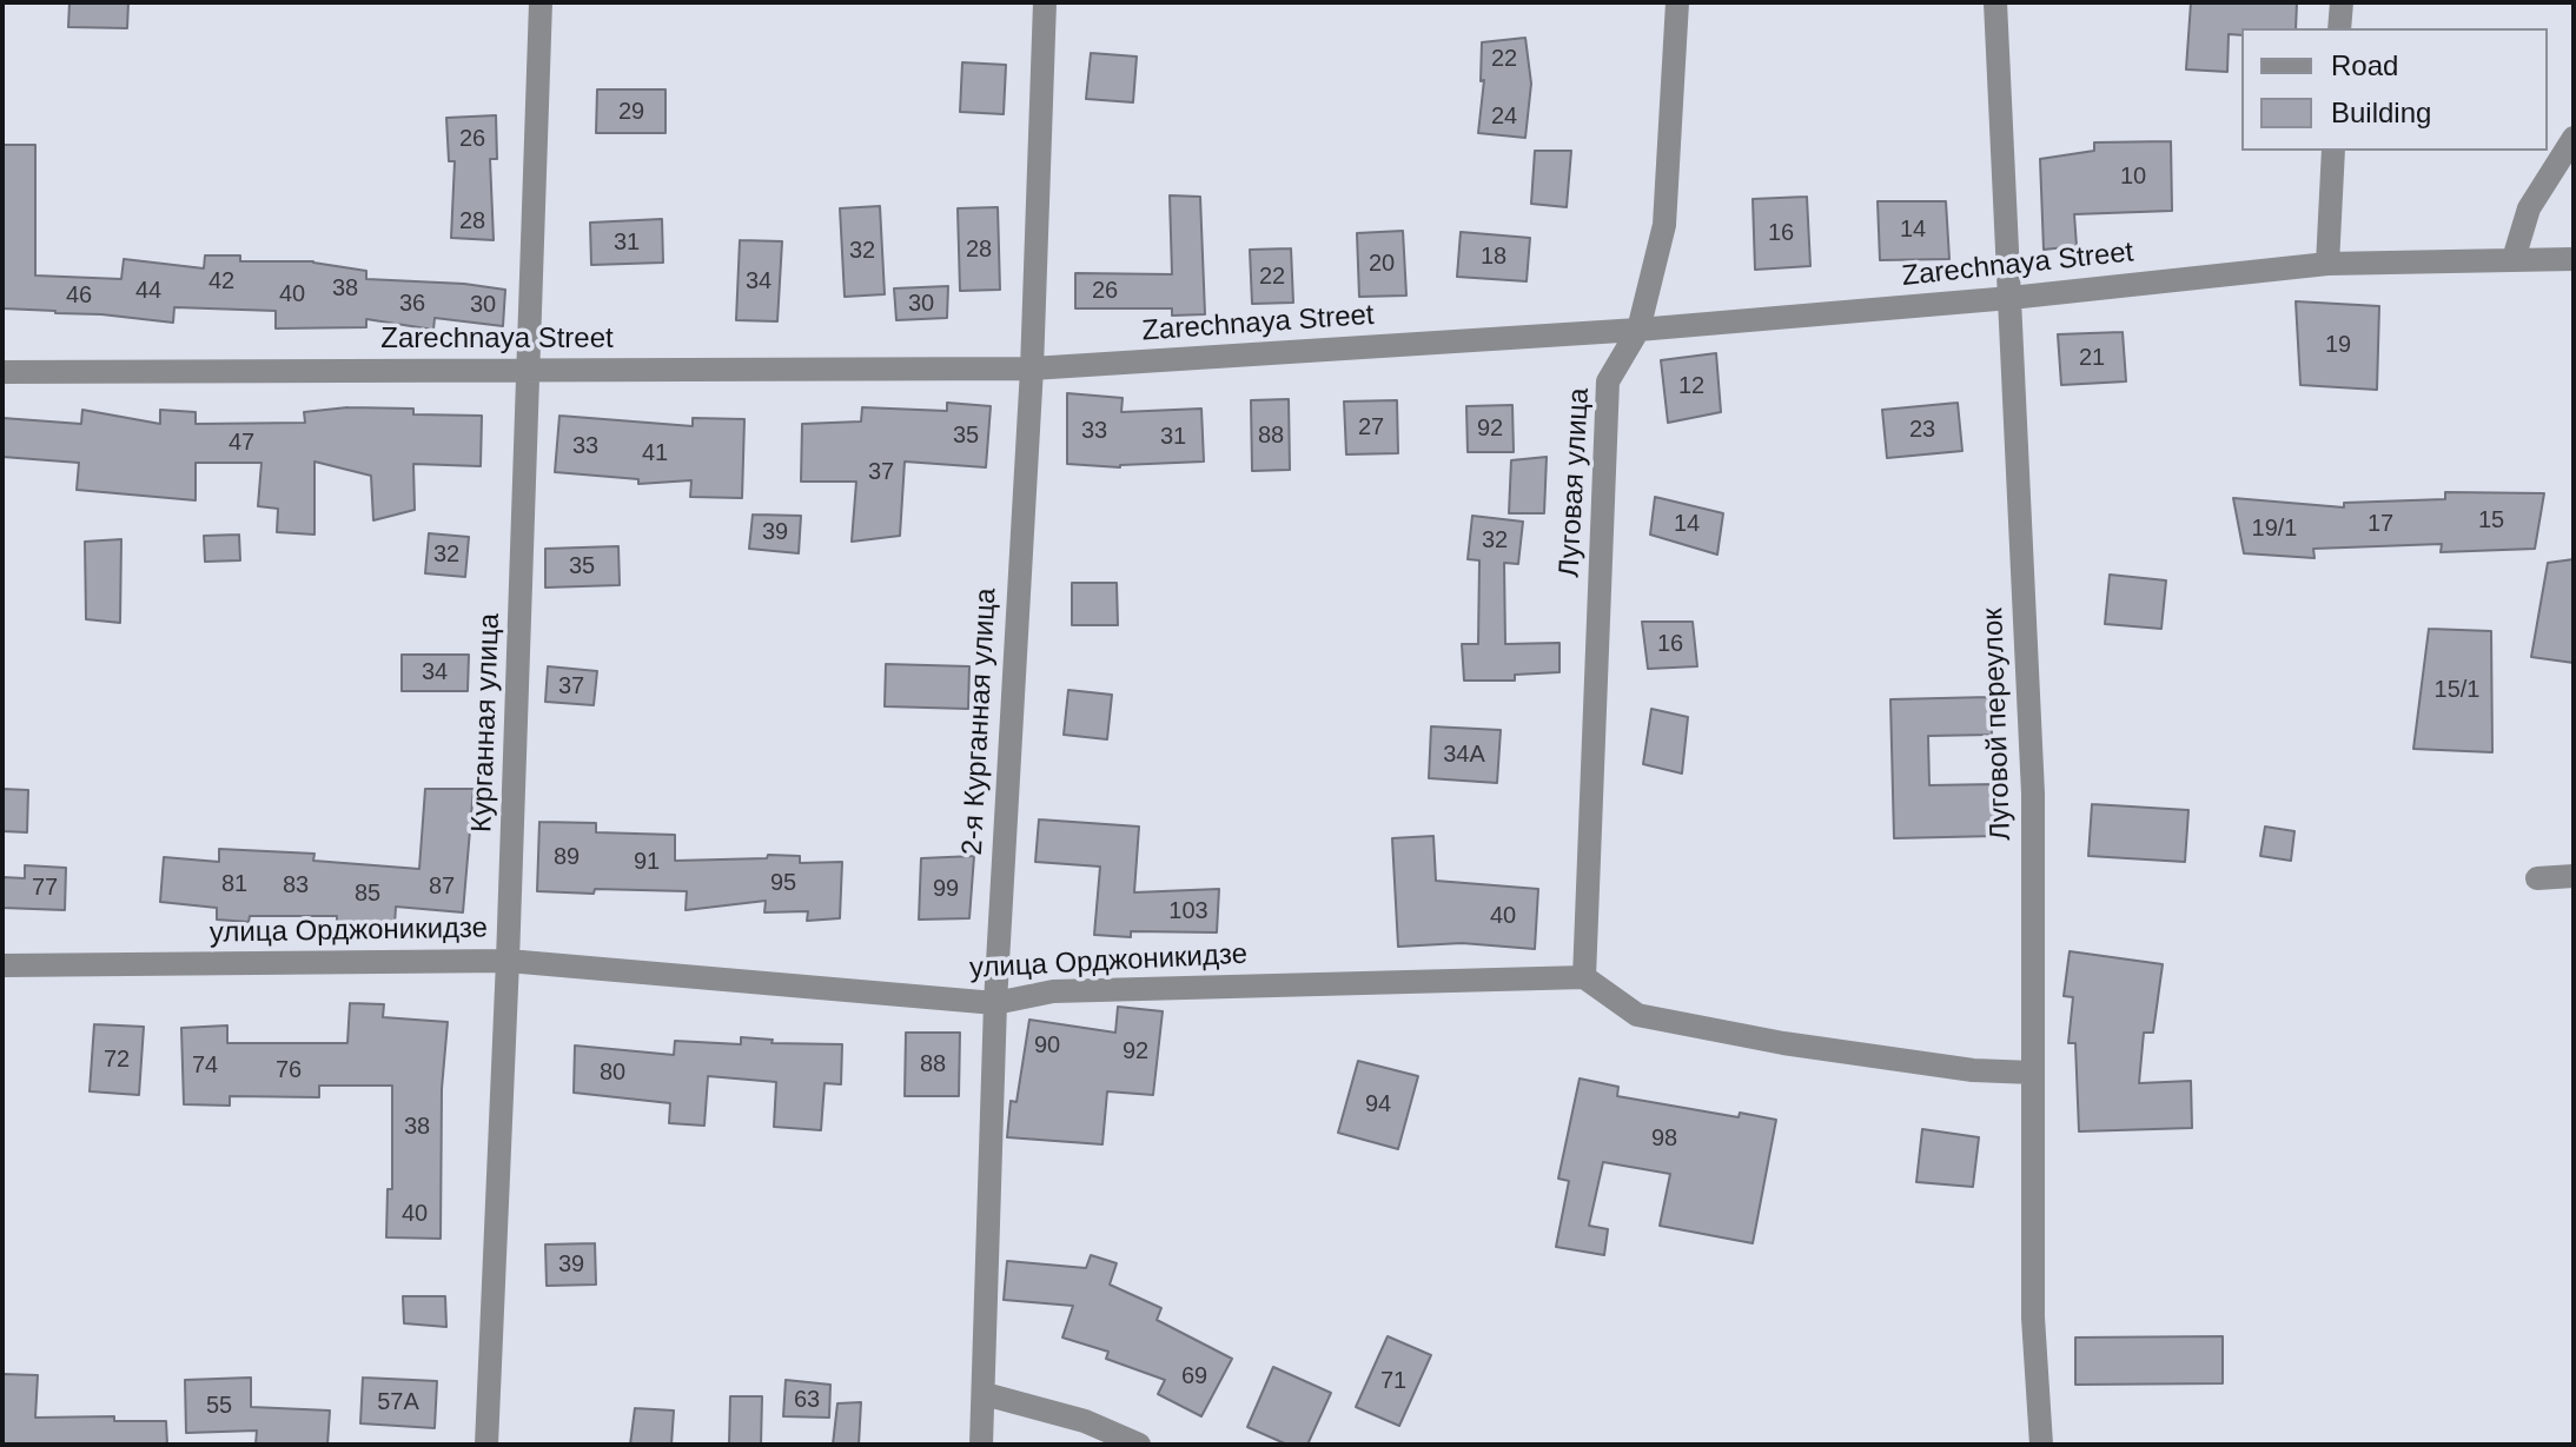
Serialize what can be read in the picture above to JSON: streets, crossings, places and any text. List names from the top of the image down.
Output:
{
  "streets": {
    "street": [
      "Zarechnaya Street",
      "Луговая улица",
      "2-я Курганная улица",
      "Курганная улица",
      "Луговой переулок",
      "улица Орджоникидзе"
    ]
  },
  "crossings": [
    ["Zarechnaya Street", "Луговая улица"],
    ["Zarechnaya Street", "2-я Курганная улица"],
    ["Zarechnaya Street", "Курганная улица"],
    ["Zarechnaya Street", "Луговой переулок"],
    ["Луговая улица", "улица Орджоникидзе"],
    ["2-я Курганная улица", "улица Орджоникидзе"],
    ["Курганная улица", "улица Орджоникидзе"]
  ],
  "house_numbers": [
    "22",
    "29",
    "24",
    "26",
    "10",
    "28",
    "14",
    "16",
    "31",
    "28",
    "32",
    "18",
    "20",
    "22",
    "42",
    "34",
    "38",
    "44",
    "26",
    "40",
    "46",
    "36",
    "30",
    "30",
    "19",
    "21",
    "12",
    "27",
    "92",
    "23",
    "33",
    "35",
    "88",
    "31",
    "47",
    "33",
    "41",
    "37",
    "15",
    "14",
    "17",
    "19/1",
    "39",
    "32",
    "32",
    "35",
    "16",
    "34",
    "37",
    "15/1",
    "34А",
    "89",
    "91",
    "95",
    "81",
    "83",
    "87",
    "77",
    "99",
    "85",
    "103",
    "40",
    "90",
    "92",
    "72",
    "88",
    "74",
    "76",
    "80",
    "94",
    "38",
    "98",
    "40",
    "39",
    "69",
    "71",
    "63",
    "57А",
    "55"
  ],
  "legend": ["Road", "Building"]
}
